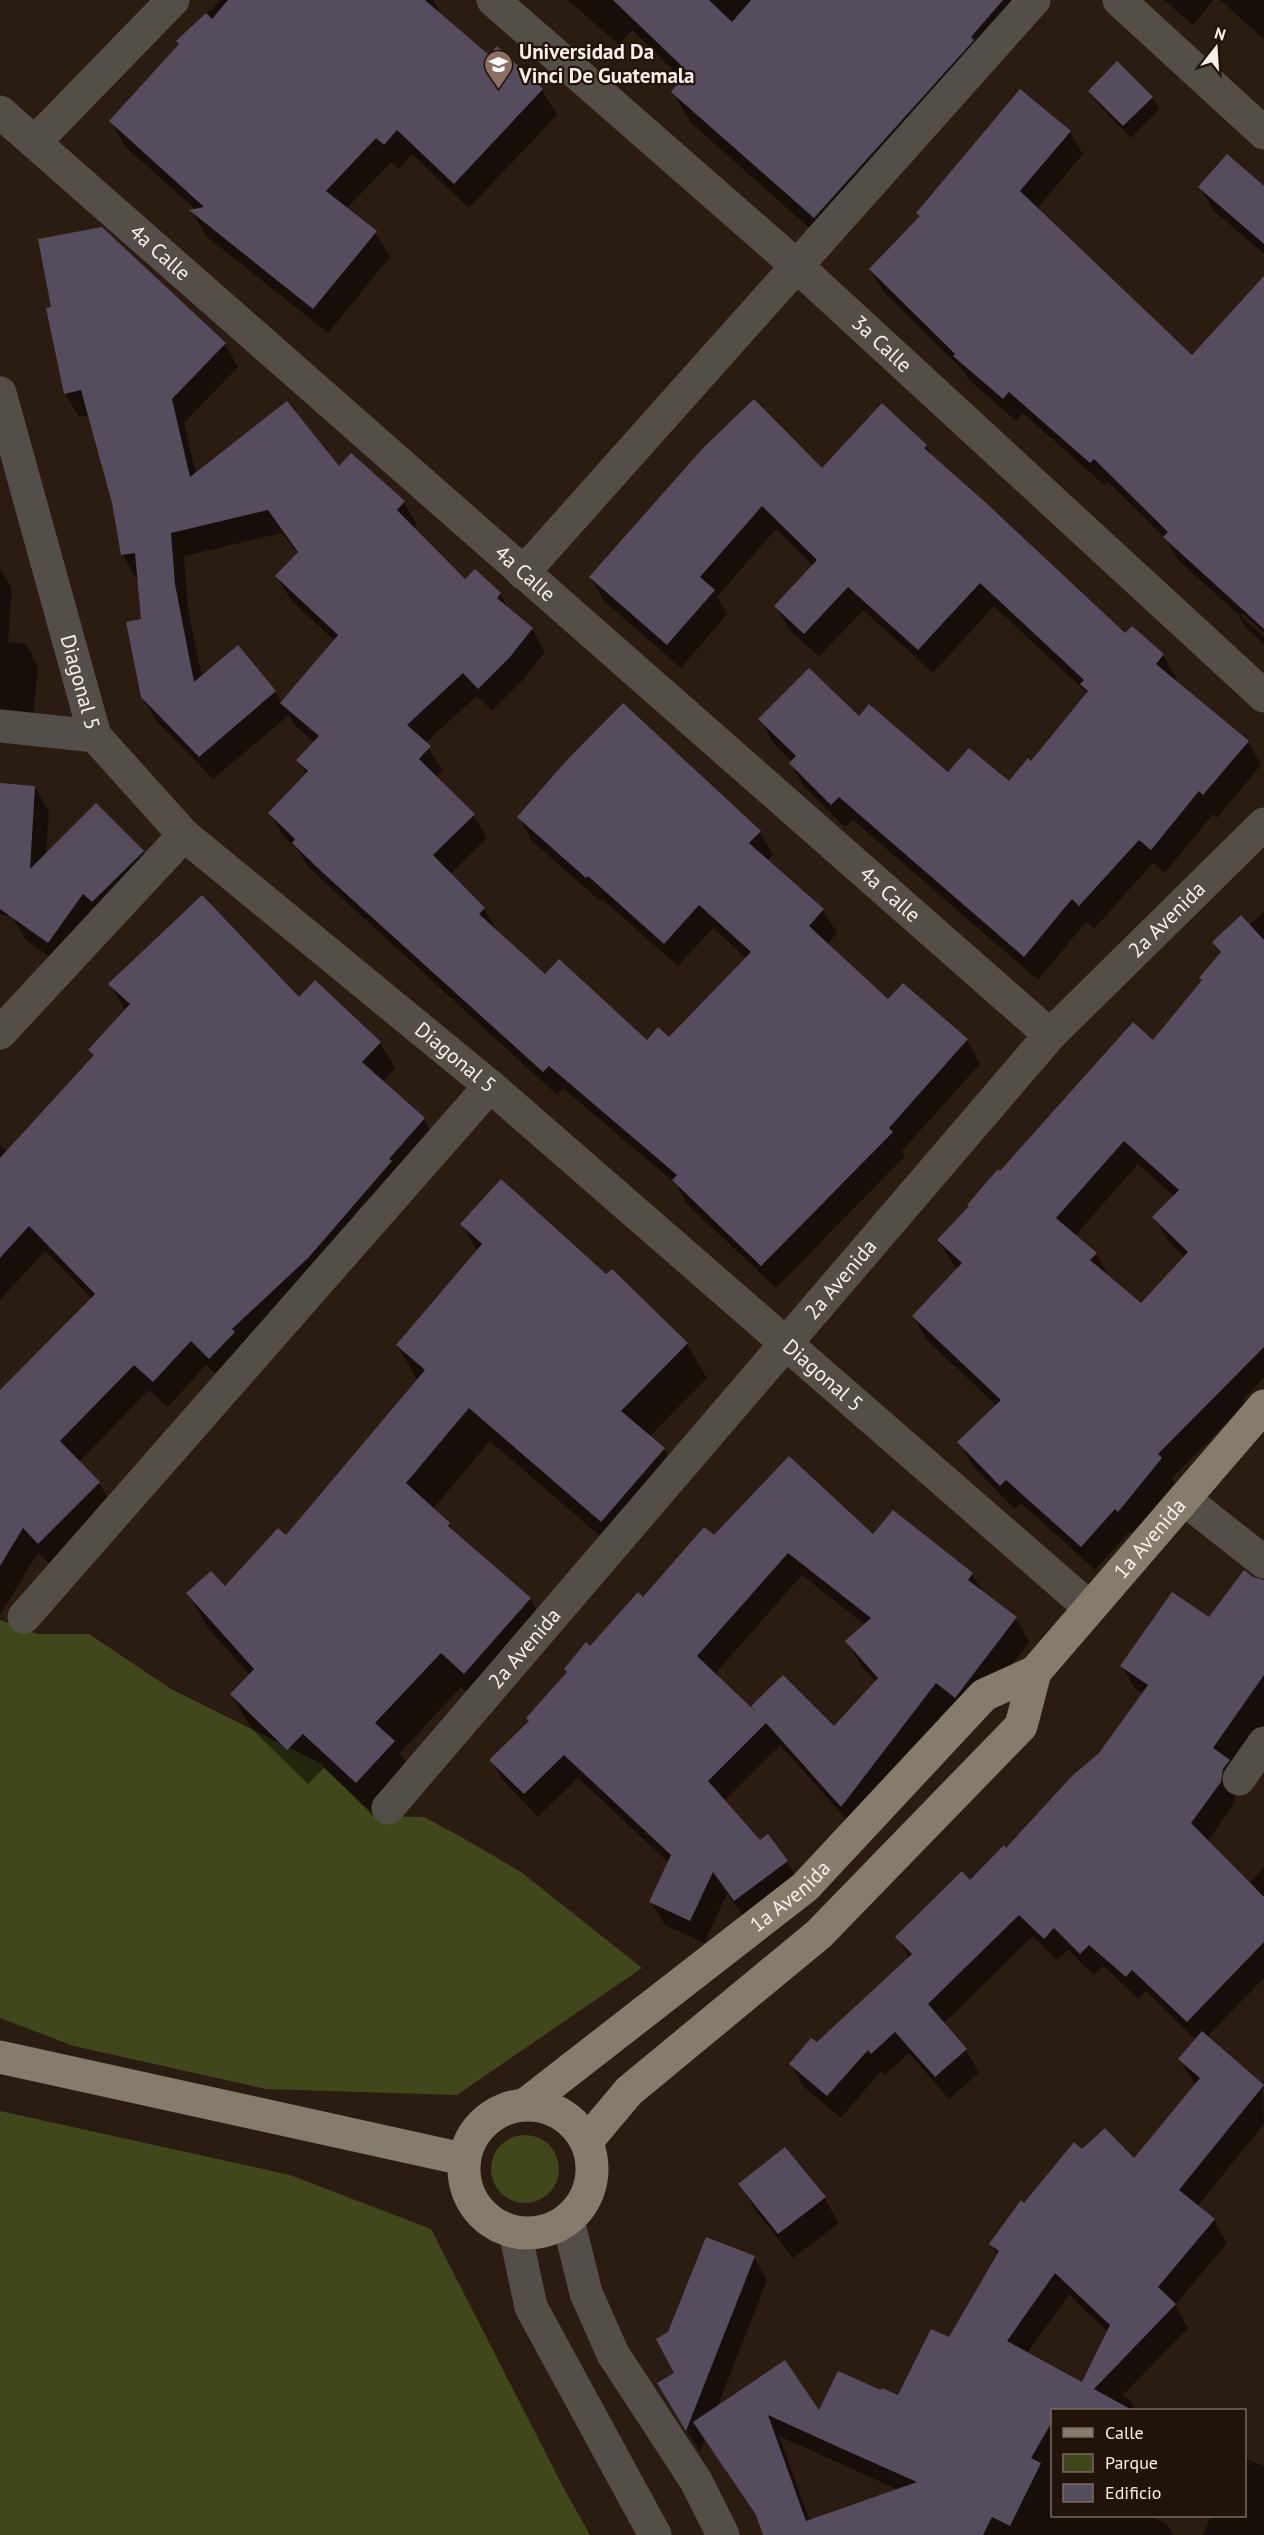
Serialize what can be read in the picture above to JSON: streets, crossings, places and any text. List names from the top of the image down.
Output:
{
  "streets": {
    "main road": ["1a Avenida"],
    "street": [
      "4a Calle",
      "3a Calle",
      "Diagonal 5",
      "2a Avenida"
    ]
  },
  "crossings": [
    ["4a Calle", "2a Avenida"],
    ["Diagonal 5", "2a Avenida"],
    ["Diagonal 5", "1a Avenida"]
  ],
  "places": {
    "school or university": ["Universidad Da Vinci De Guatemala"]
  },
  "legend": ["Calle", "Parque", "Edificio"],
  "north": "top"
}
